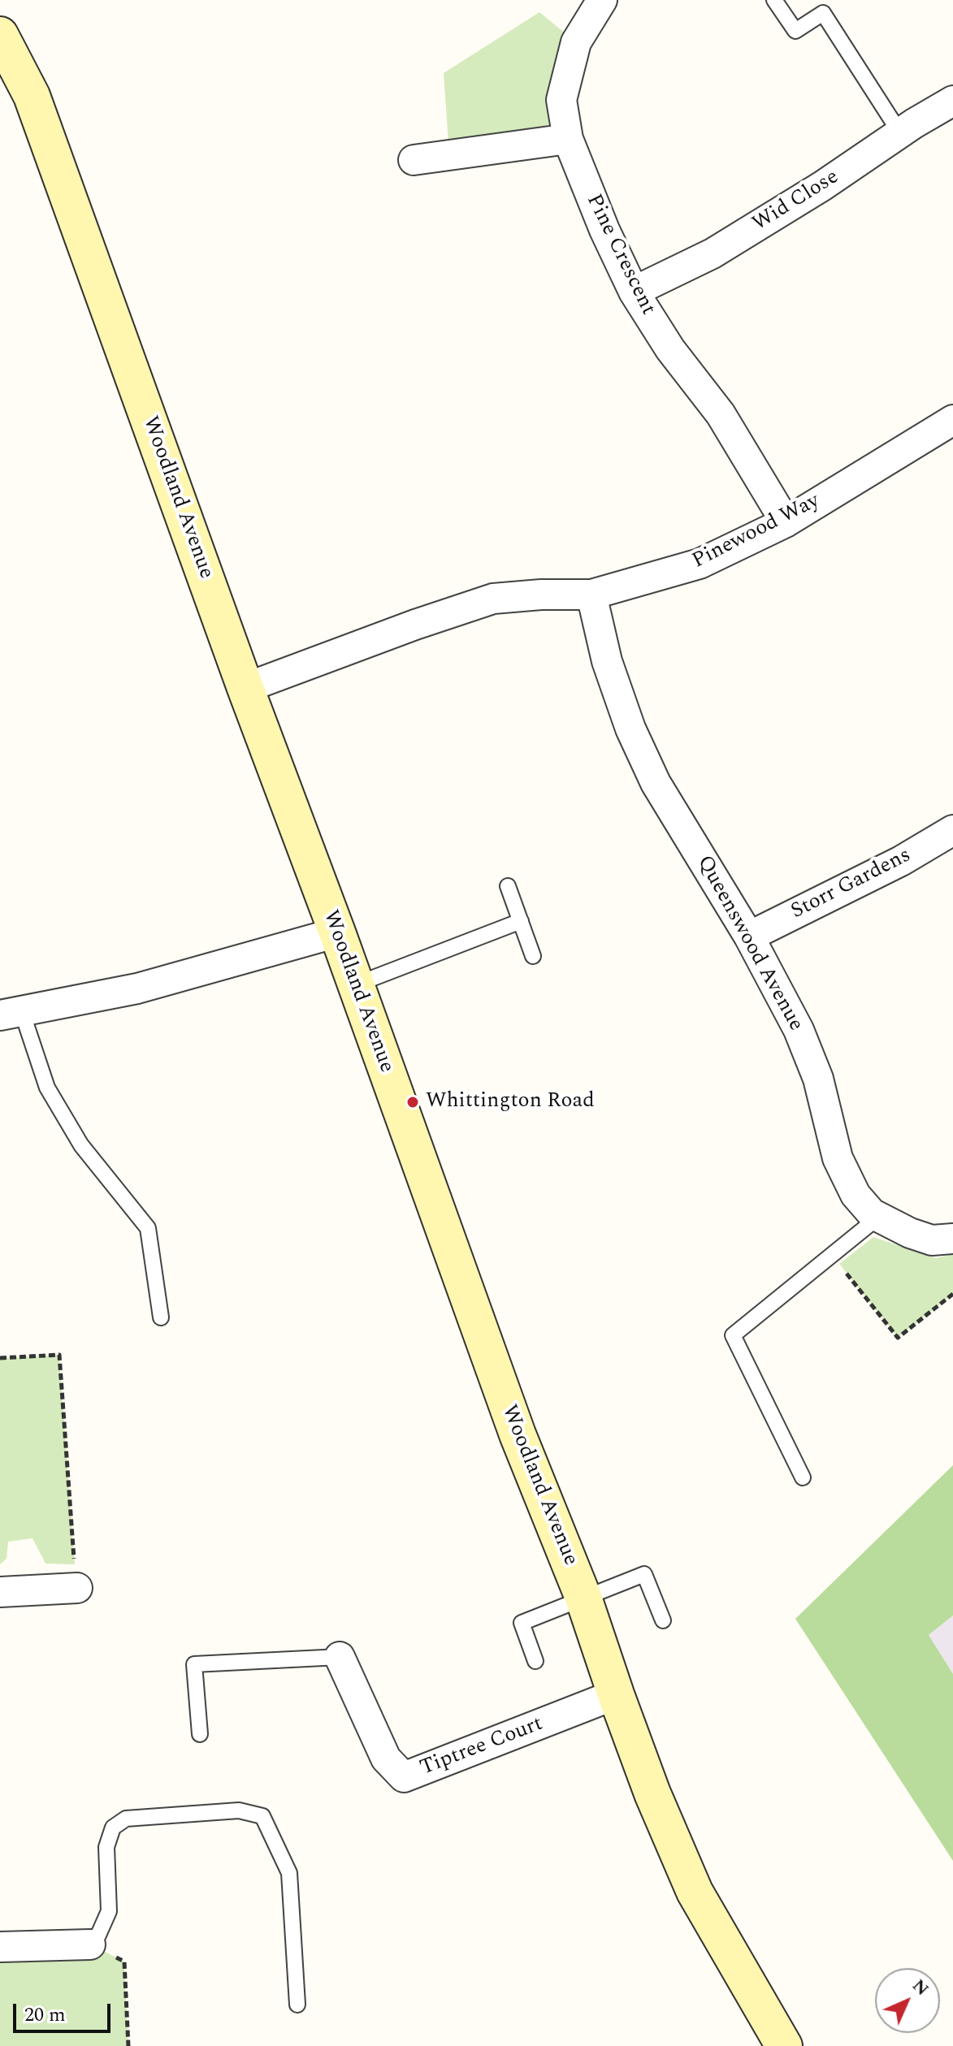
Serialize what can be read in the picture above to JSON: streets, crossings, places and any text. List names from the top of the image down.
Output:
{
  "streets": {
    "street": [
      "Wid Close",
      "Pine Crescent",
      "Woodland Avenue",
      "Pinewood Way",
      "Storr Gardens",
      "Queenswood Avenue",
      "Tiptree Court"
    ]
  },
  "crossings": [
    ["Wid Close", "Pine Crescent"],
    ["Pine Crescent", "Pinewood Way"],
    ["Woodland Avenue", "Pinewood Way"],
    ["Woodland Avenue", "Tiptree Court"],
    ["Pinewood Way", "Queenswood Avenue"],
    ["Storr Gardens", "Queenswood Avenue"]
  ],
  "places": ["Whittington Road"],
  "scale_bar": "20 m",
  "north": "top right"
}
